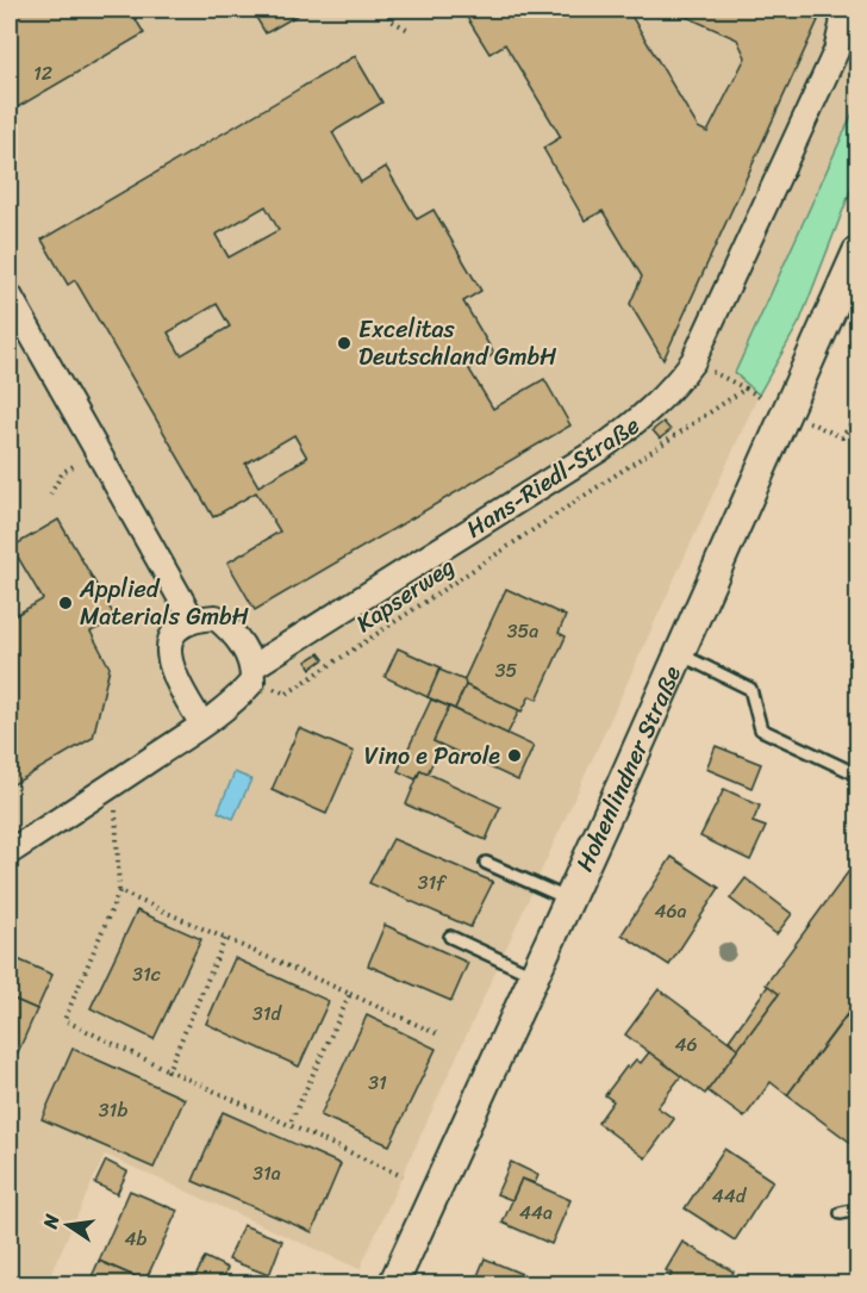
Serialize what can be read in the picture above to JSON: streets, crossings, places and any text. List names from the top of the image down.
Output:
{
  "streets": {
    "street": ["Hans-Riedl-Straße", "Hohenlindner Straße"],
    "path": ["Kapserweg"]
  },
  "crossings": [
    ["Hans-Riedl-Straße", "Kapserweg"]
  ],
  "places": ["Excelitas Deutschland GmbH", "Applied Materials GmbH", "Vino e Parole"],
  "house_numbers": [
    "12",
    "35a",
    "35",
    "31f",
    "46a",
    "31c",
    "31d",
    "46",
    "31",
    "31b",
    "31a",
    "44d",
    "44a",
    "4b"
  ],
  "north": "left"
}
